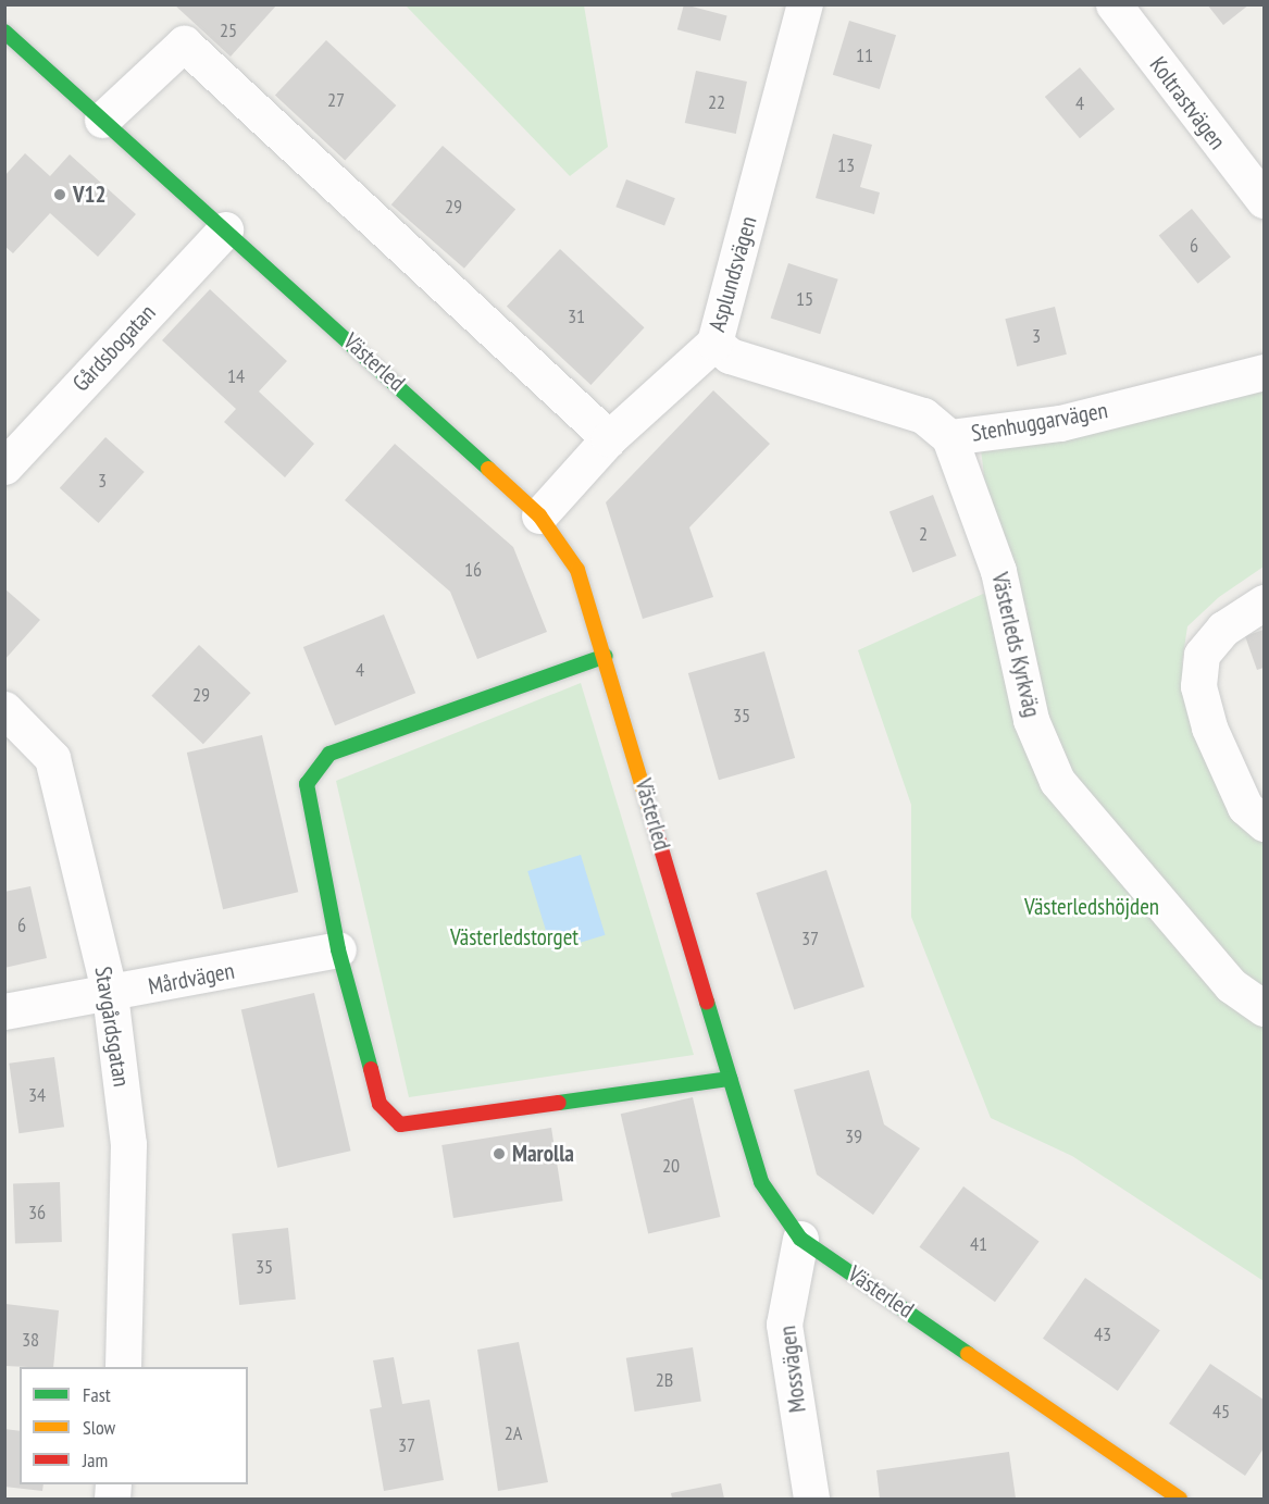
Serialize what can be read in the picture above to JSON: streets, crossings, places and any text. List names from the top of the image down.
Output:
{
  "streets": {
    "street": [
      "Koltrastvägen",
      "Asplundsvägen",
      "Gårdsbogatan",
      "Västerled",
      "Stenhuggarvägen",
      "Västerleds Kyrkväg",
      "Mårdvägen",
      "Stavgårdsgatan",
      "Mossvägen"
    ]
  },
  "crossings": [
    ["Asplundsvägen", "Västerled"],
    ["Asplundsvägen", "Stenhuggarvägen"],
    ["Gårdsbogatan", "Västerled"],
    ["Västerled", "Mossvägen"],
    ["Stenhuggarvägen", "Västerleds Kyrkväg"],
    ["Mårdvägen", "Stavgårdsgatan"]
  ],
  "parks": ["Västerledshöjden", "Västerledstorget"],
  "places": ["V12", "Marolla"],
  "house_numbers": [
    "25",
    "11",
    "27",
    "22",
    "4",
    "13",
    "29",
    "6",
    "15",
    "31",
    "3",
    "14",
    "3",
    "2",
    "16",
    "4",
    "29",
    "35",
    "6",
    "37",
    "34",
    "39",
    "20",
    "36",
    "41",
    "35",
    "43",
    "38",
    "2B",
    "45",
    "2A",
    "37"
  ],
  "legend": ["Fast", "Slow", "Jam"]
}
